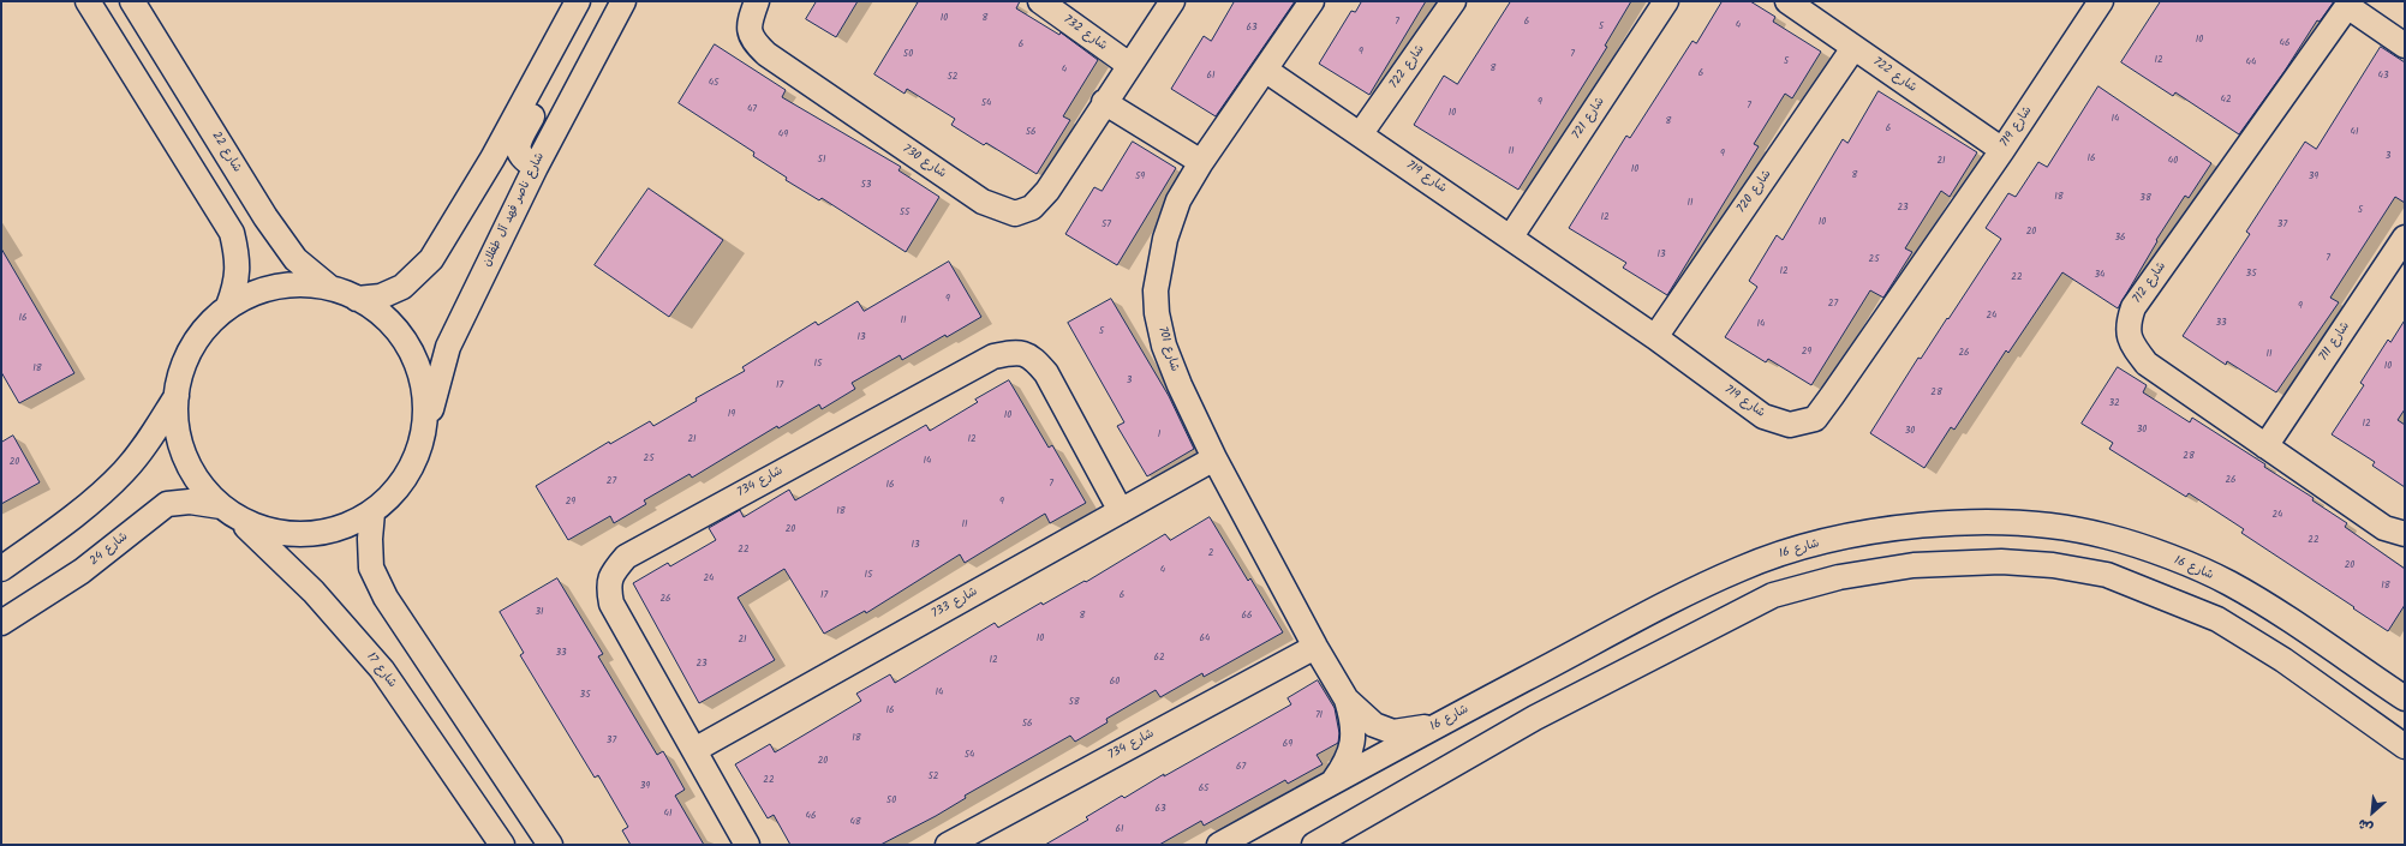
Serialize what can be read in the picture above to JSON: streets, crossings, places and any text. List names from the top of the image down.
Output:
{
  "streets": {
    "street": [
      "شارع 732",
      "شارع 722",
      "شارع 721",
      "شارع 719",
      "شارع 22",
      "شارع 730",
      "شارع 720",
      "شارع ناصر فهد آل طفلان",
      "شارع 712",
      "شارع 711",
      "شارع 701",
      "شارع 734",
      "شارع 24",
      "شارع 16",
      "شارع 733",
      "شارع 17"
    ]
  },
  "crossings": [
    ["شارع 732", "شارع 730"],
    ["شارع 722", "شارع 719"],
    ["شارع 722", "شارع 720"],
    ["شارع 721", "شارع 719"],
    ["شارع 719", "شارع 720"],
    ["شارع 719", "شارع 701"],
    ["شارع ناصر فهد آل طفلان", "شارع 24"],
    ["شارع ناصر فهد آل طفلان", "شارع 17"],
    ["شارع 712", "شارع 711"],
    ["شارع 701", "شارع 734"],
    ["شارع 701", "شارع 16"],
    ["شارع 701", "شارع 733"],
    ["شارع 734", "شارع 733"],
    ["شارع 24", "شارع 17"]
  ],
  "house_numbers": [
    "10",
    "8",
    "7",
    "6",
    "4",
    "5",
    "63",
    "10",
    "46",
    "6",
    "9",
    "50",
    "7",
    "12",
    "5",
    "44",
    "8",
    "4",
    "6",
    "61",
    "43",
    "52",
    "45",
    "42",
    "9",
    "54",
    "7",
    "47",
    "10",
    "14",
    "8",
    "6",
    "56",
    "41",
    "49",
    "11",
    "9",
    "3",
    "16",
    "51",
    "21",
    "40",
    "10",
    "8",
    "59",
    "39",
    "53",
    "18",
    "38",
    "11",
    "23",
    "5",
    "55",
    "12",
    "10",
    "57",
    "37",
    "20",
    "36",
    "13",
    "7",
    "25",
    "12",
    "35",
    "34",
    "22",
    "9",
    "27",
    "9",
    "24",
    "16",
    "11",
    "33",
    "14",
    "5",
    "13",
    "29",
    "26",
    "11",
    "15",
    "10",
    "18",
    "3",
    "17",
    "28",
    "32",
    "19",
    "10",
    "12",
    "30",
    "30",
    "1",
    "21",
    "12",
    "28",
    "25",
    "14",
    "20",
    "26",
    "27",
    "7",
    "16",
    "29",
    "9",
    "18",
    "24",
    "11",
    "20",
    "22",
    "13",
    "22",
    "2",
    "20",
    "4",
    "15",
    "24",
    "18",
    "17",
    "6",
    "26",
    "31",
    "8",
    "66",
    "10",
    "64",
    "21",
    "33",
    "62",
    "12",
    "23",
    "60",
    "14",
    "35",
    "58",
    "16",
    "71",
    "56",
    "18",
    "37",
    "69",
    "54",
    "20",
    "67",
    "52",
    "22",
    "39",
    "65",
    "50",
    "63",
    "41",
    "46",
    "48",
    "61"
  ],
  "north": "bottom left"
}
